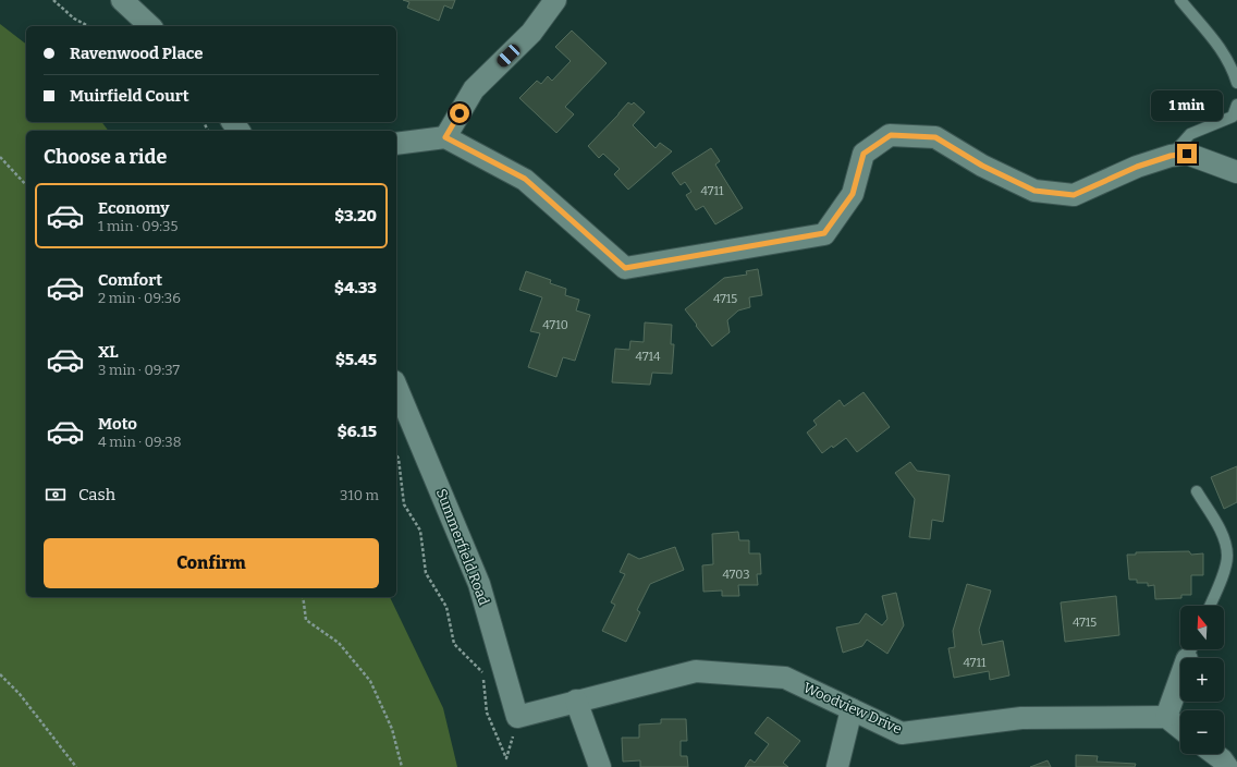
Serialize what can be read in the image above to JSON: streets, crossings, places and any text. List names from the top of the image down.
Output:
{
  "streets": {
    "street": ["Summerfield Road", "Woodview Drive"]
  },
  "crossings": [
    ["Summerfield Road", "Woodview Drive"]
  ],
  "house_numbers": [
    "4711",
    "4715",
    "4710",
    "4714",
    "4703",
    "4715",
    "4711"
  ],
  "north": "top",
  "page": {
    "banner": ["Ravenwood Place", "Muirfield Court"],
    "bubble": "1 min",
    "heading": "Choose a ride",
    "list": [
      {
        "name": "Economy",
        "note": "1 min · 09:35",
        "value": "$3.20"
      },
      {
        "name": "Comfort",
        "note": "2 min · 09:36",
        "value": "$4.33"
      },
      {
        "name": "XL",
        "note": "3 min · 09:37",
        "value": "$5.45"
      },
      {
        "name": "Moto",
        "note": "4 min · 09:38",
        "value": "$6.15"
      }
    ],
    "pay": ["Cash", "310 m"],
    "buttons": "Confirm",
    "map_buttons": ["+", "−"]
  }
}
